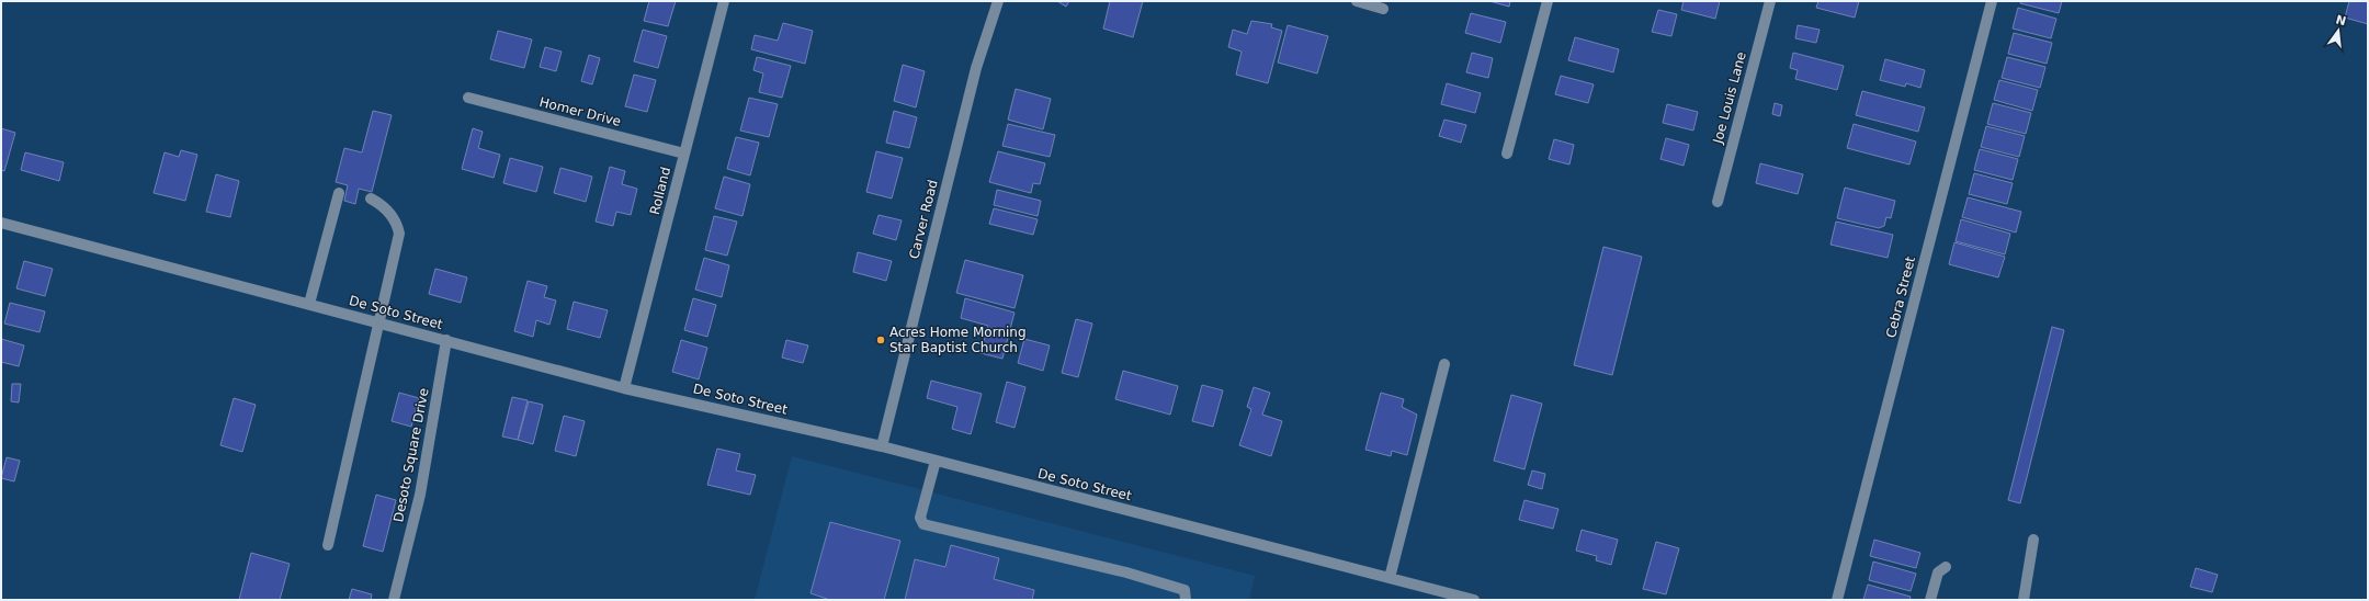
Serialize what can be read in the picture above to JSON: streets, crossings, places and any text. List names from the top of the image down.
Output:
{
  "streets": {
    "street": [
      "Joe Louis Lane",
      "Homer Drive",
      "Rolland",
      "Carver Road",
      "Cebra Street",
      "De Soto Street",
      "Desoto Square Drive"
    ]
  },
  "crossings": [
    ["Homer Drive", "Rolland"],
    ["Rolland", "De Soto Street"],
    ["Carver Road", "De Soto Street"],
    ["De Soto Street", "Desoto Square Drive"]
  ],
  "places": ["Acres Home Morning Star Baptist Church"],
  "north": "top"
}
